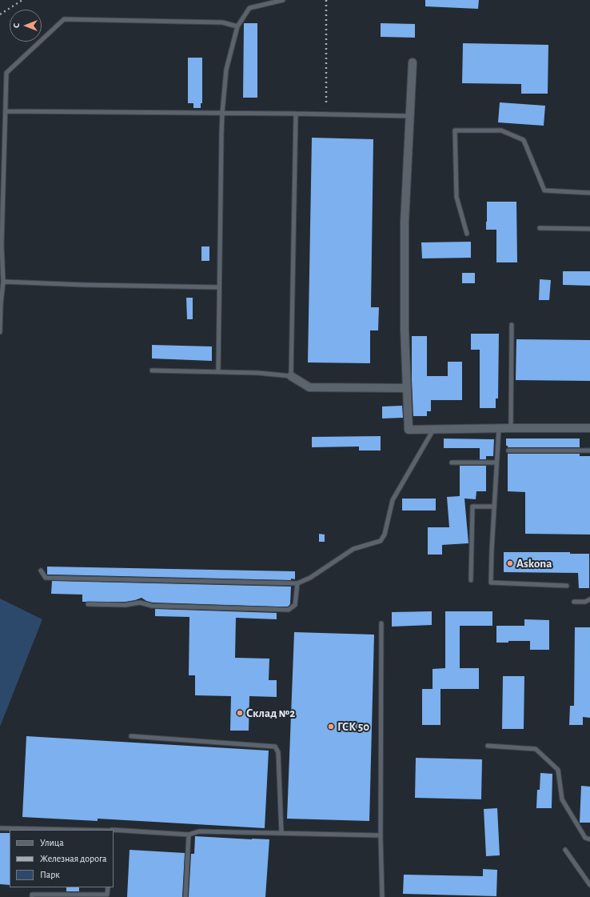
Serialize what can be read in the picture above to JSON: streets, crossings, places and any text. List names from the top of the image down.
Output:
{
  "places": ["Askona", "Склад №2", "ГСК 50"],
  "legend": ["Улица", "Железная дорога", "Парк"],
  "north": "left"
}
